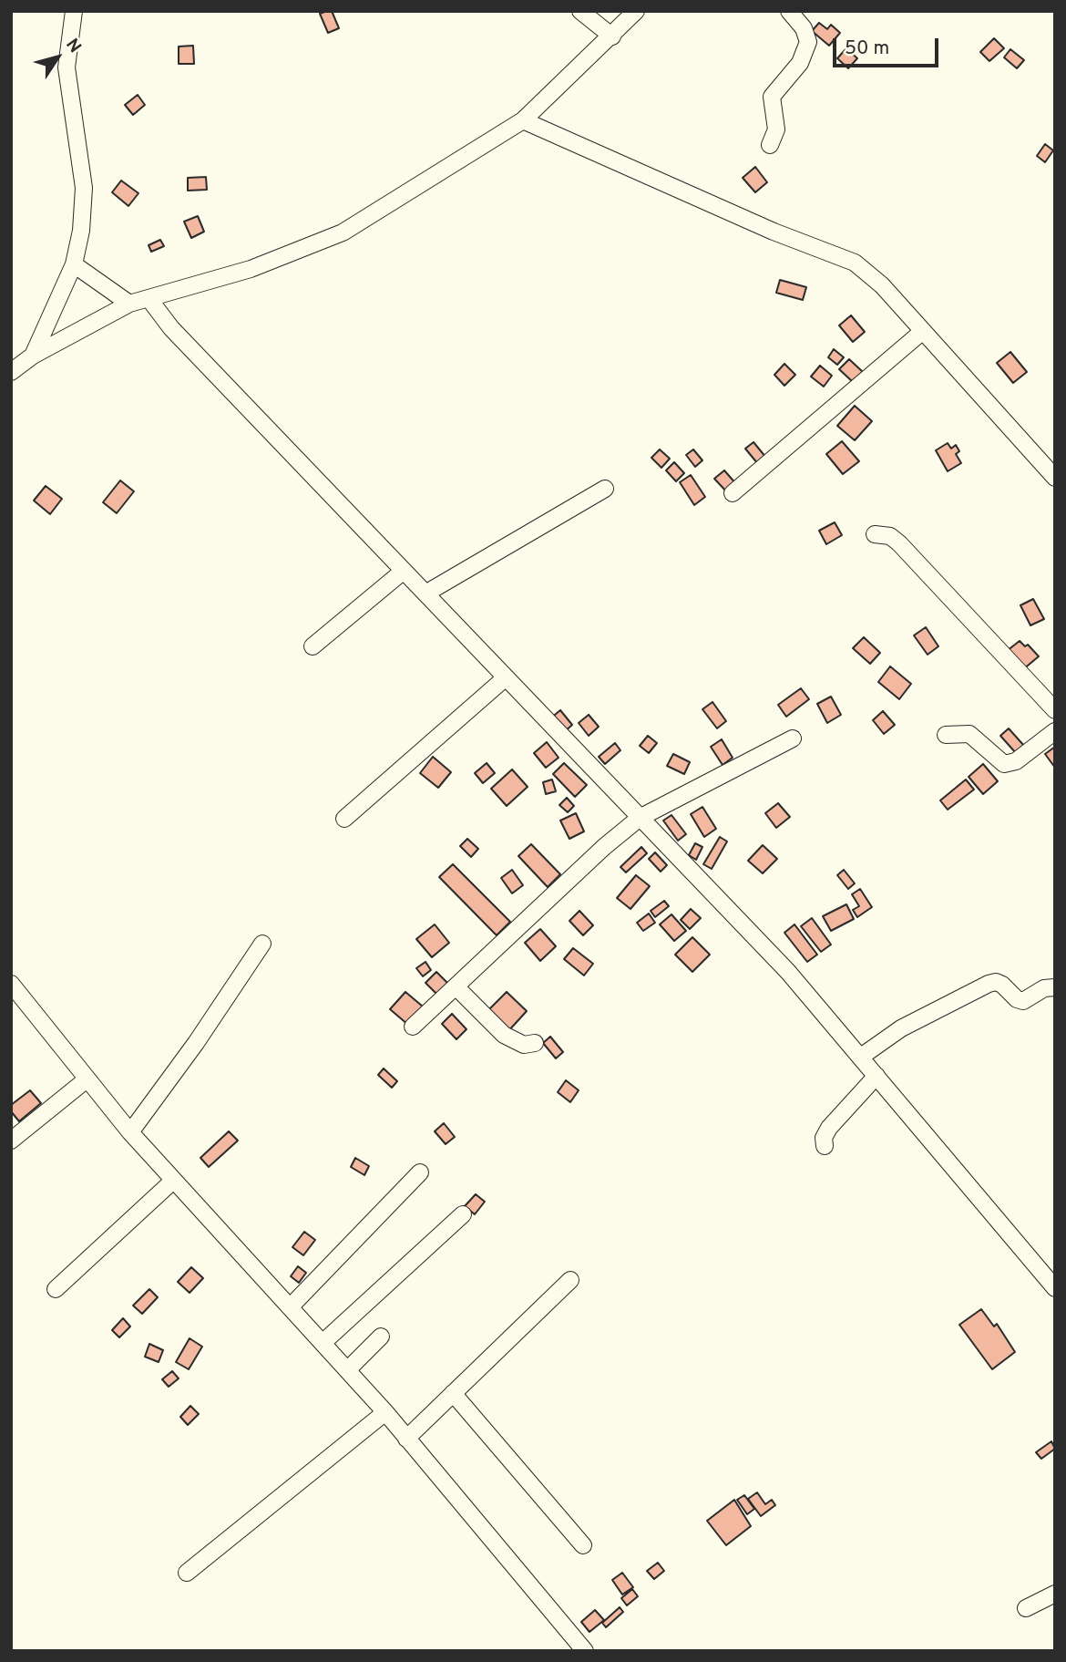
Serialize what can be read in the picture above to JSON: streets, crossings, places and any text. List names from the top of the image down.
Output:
{
  "scale_bar": "50 m",
  "north": "top right"
}
